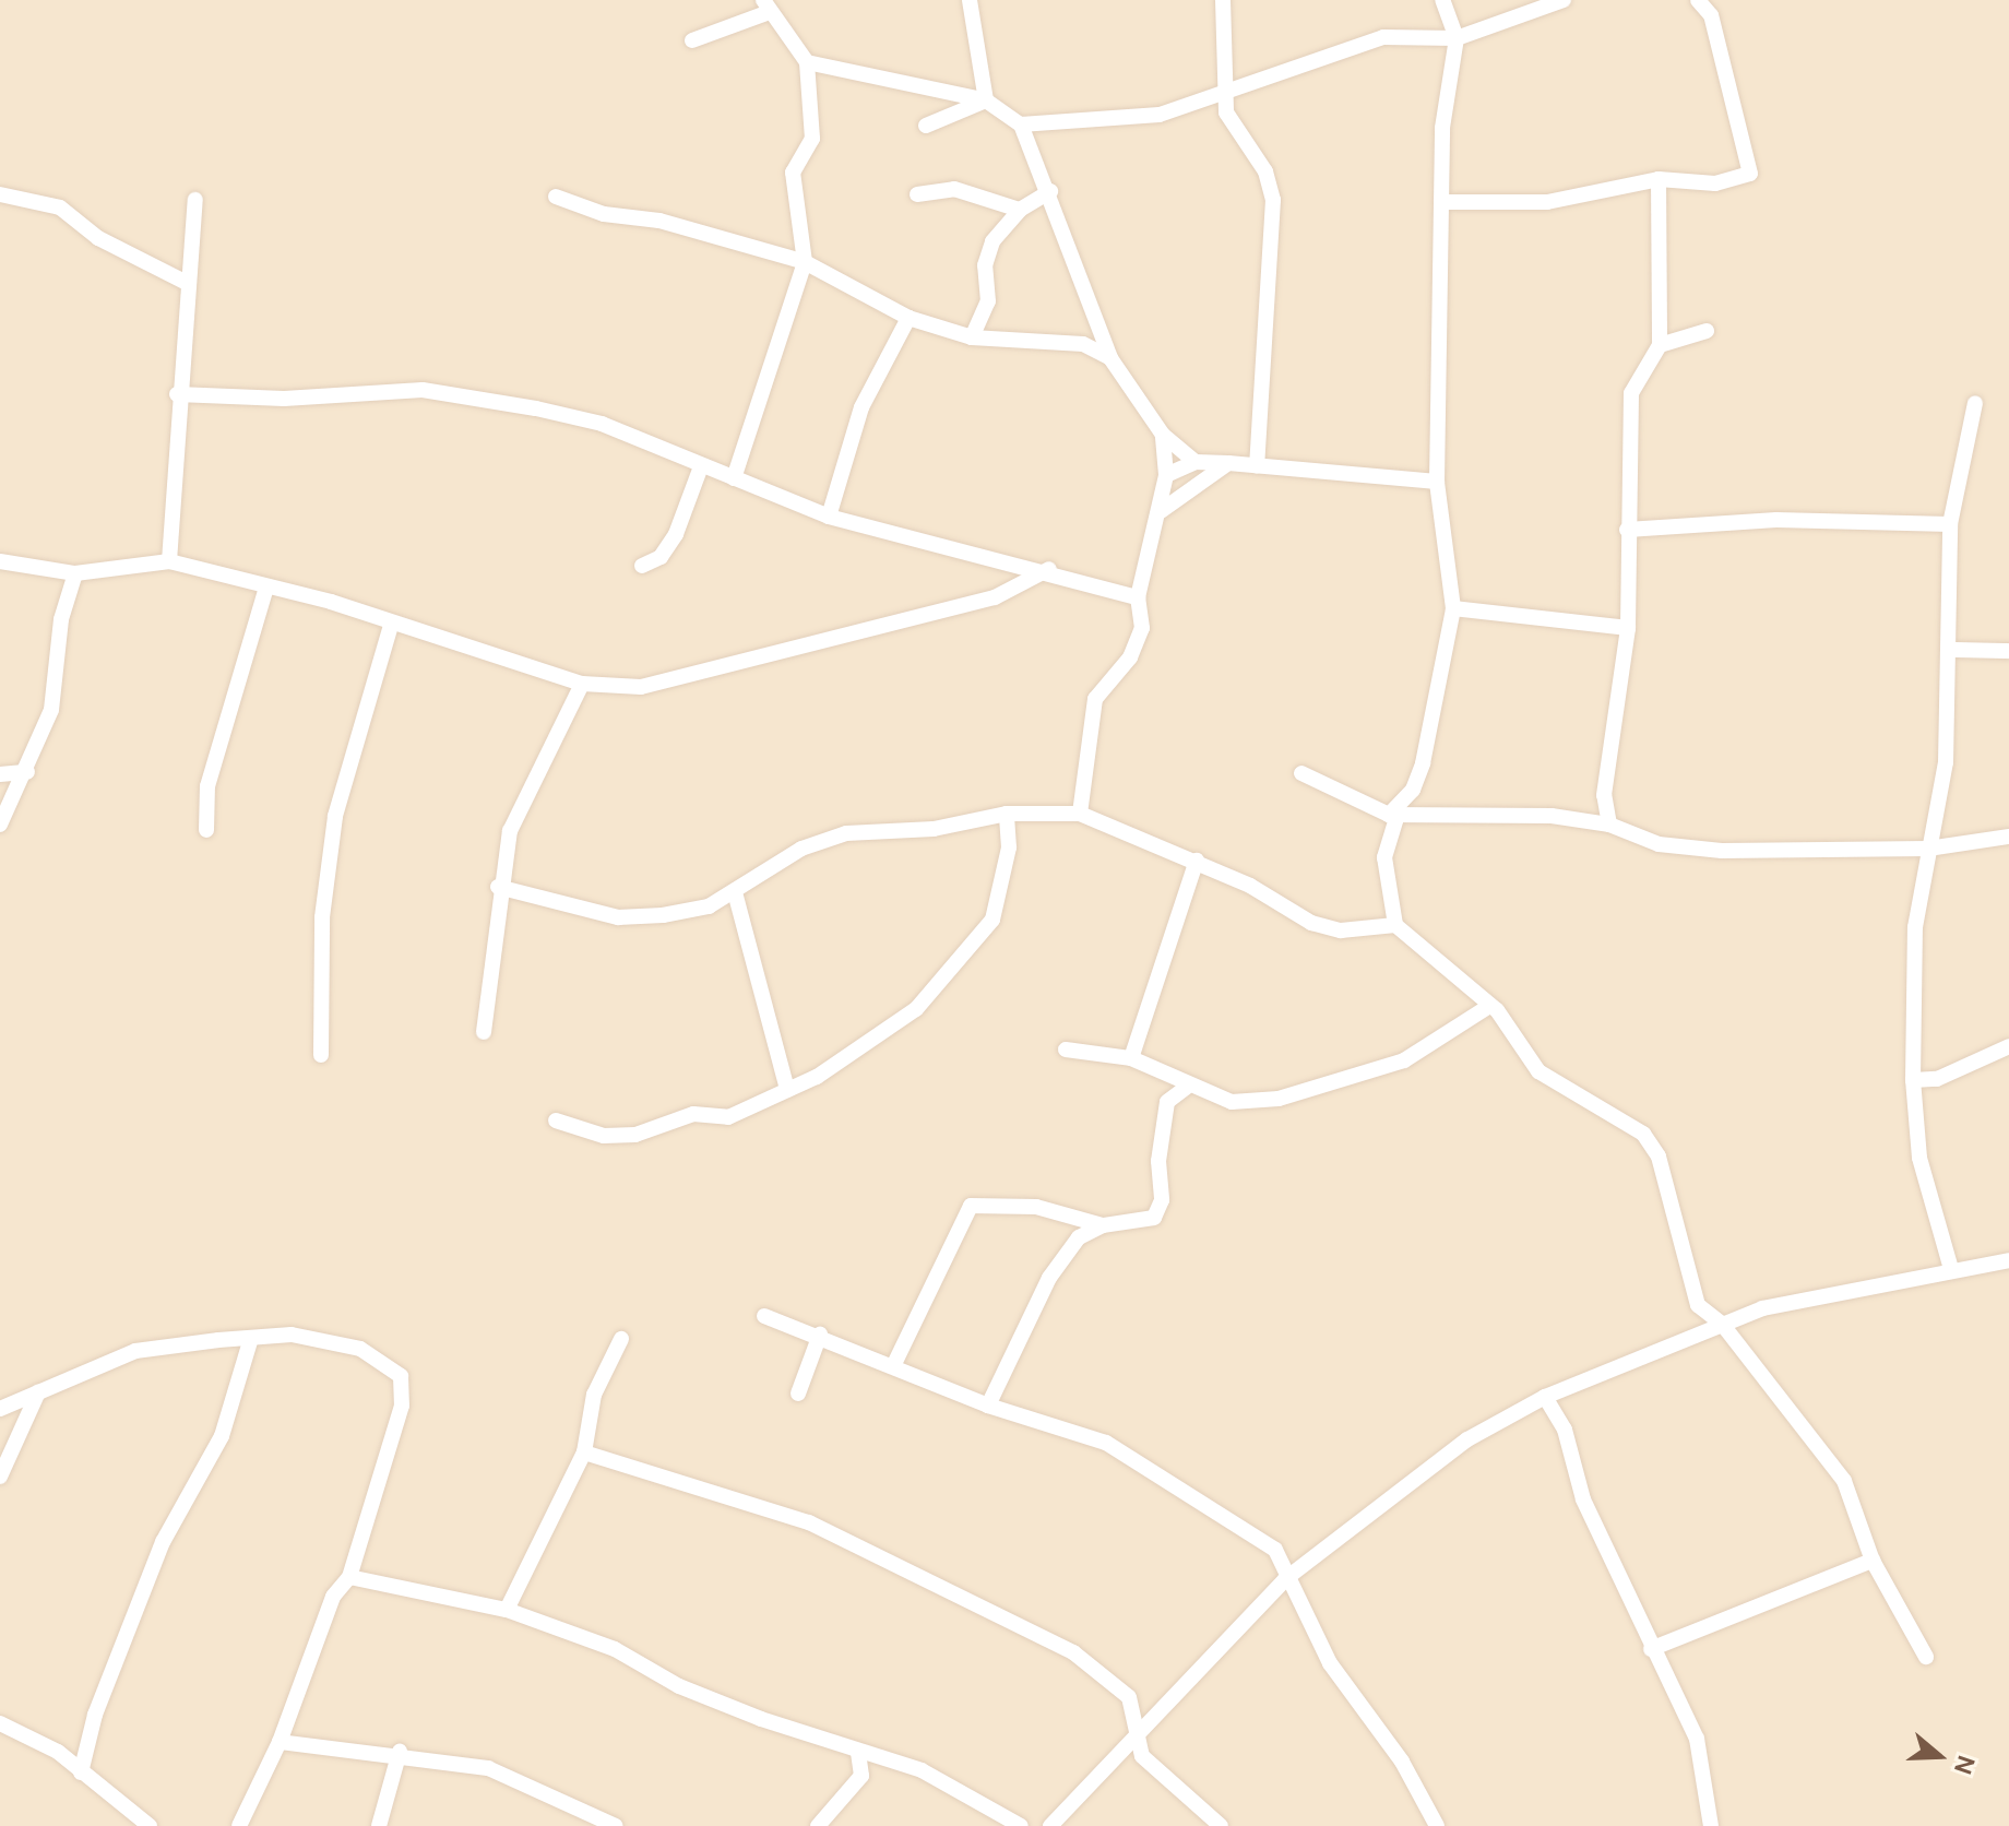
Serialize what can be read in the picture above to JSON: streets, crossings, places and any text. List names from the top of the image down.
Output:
{
  "north": "right"
}
